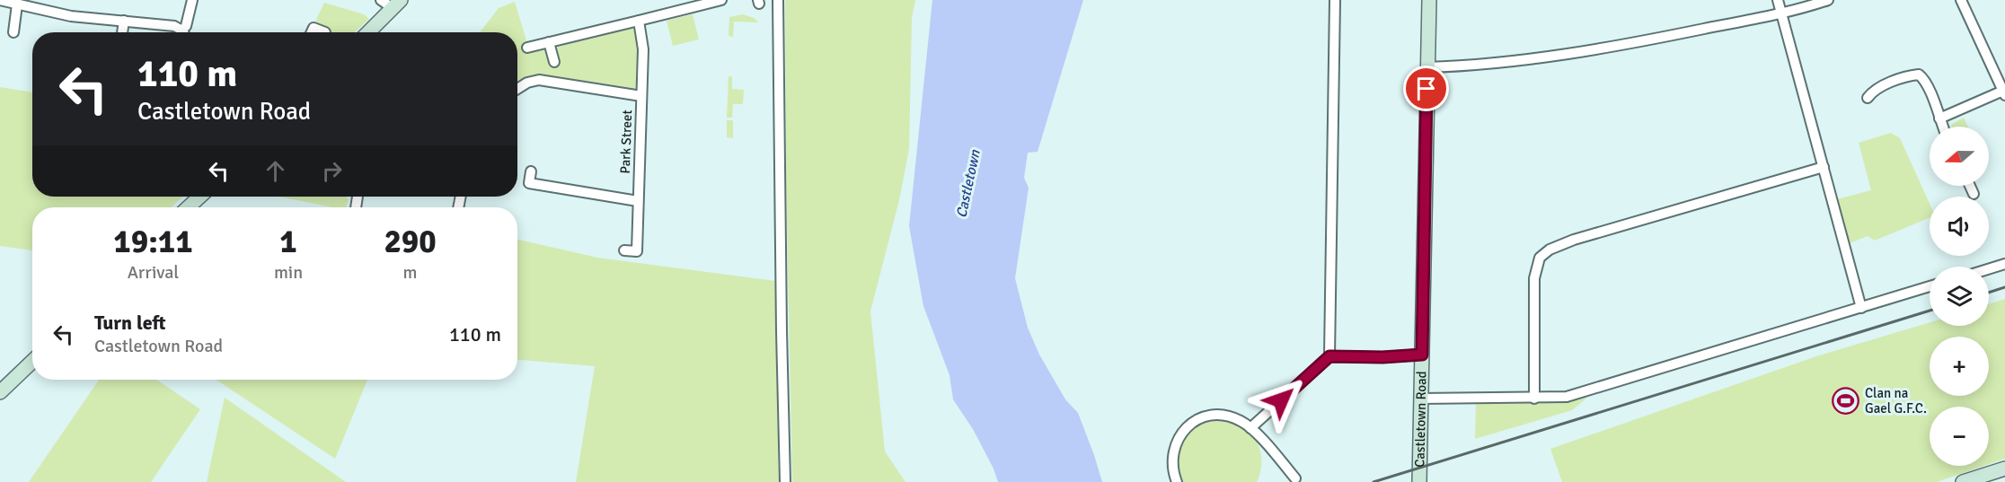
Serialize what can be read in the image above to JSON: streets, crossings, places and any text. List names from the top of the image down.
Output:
{
  "streets": {
    "main road": ["Castletown Road"],
    "street": ["Park Street"]
  },
  "water": ["Castletown"],
  "places": {
    "sports": ["Clan na Gael G.F.C."]
  },
  "north": "left",
  "page": {
    "turn": ["110 m", "Castletown Road"],
    "map_buttons": ["+", "−"],
    "eta": [
      "19:11",
      "Arrival",
      "1",
      "min",
      "290",
      "m"
    ],
    "list": [
      {
        "name": "Turn left",
        "note": "Castletown Road",
        "value": "110 m"
      }
    ]
  }
}
